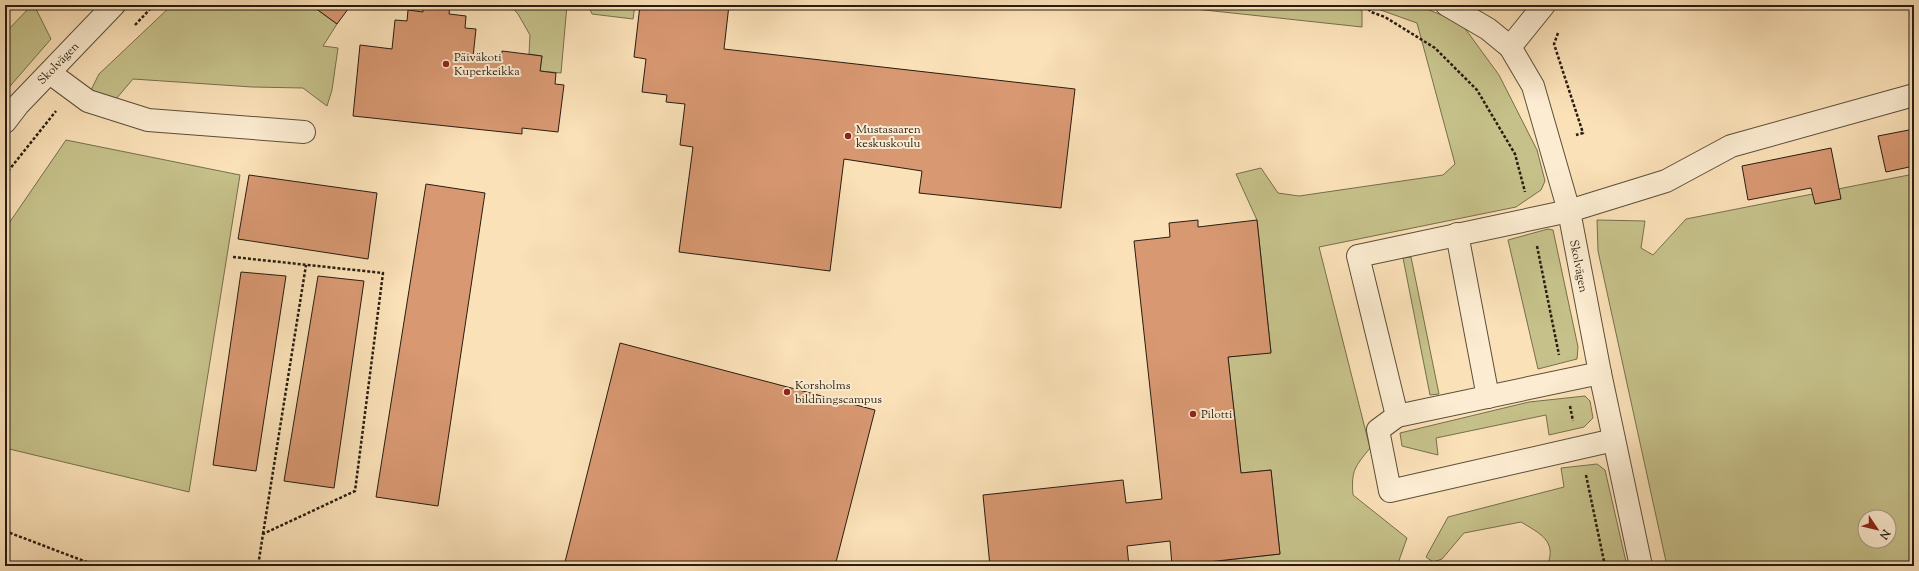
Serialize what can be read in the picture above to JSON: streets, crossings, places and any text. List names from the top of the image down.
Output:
{
  "streets": {
    "street": ["Skolvägen"]
  },
  "places": [
    "Päiväkoti Kuperkeikka",
    "Mustasaaren keskuskoulu",
    "Korsholms bildningscampus",
    "Pilotti"
  ],
  "north": "bottom right"
}
